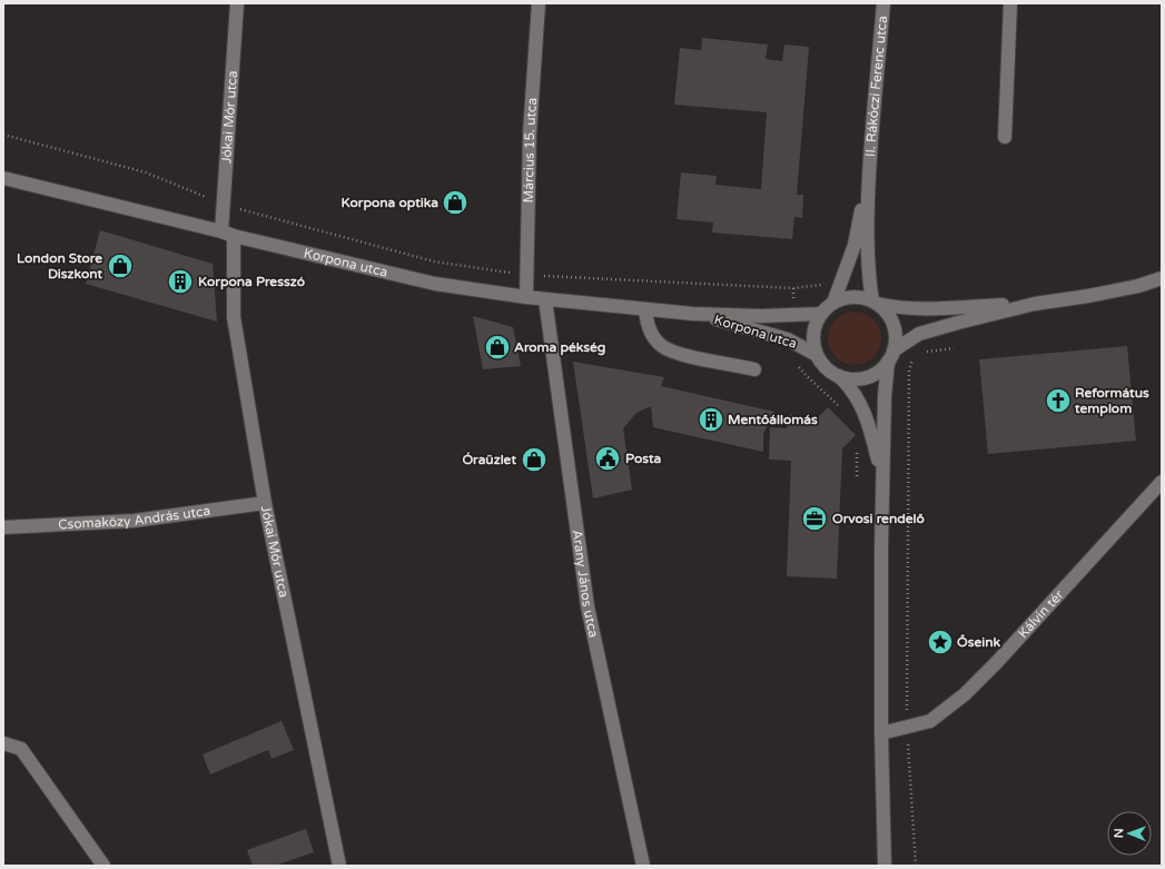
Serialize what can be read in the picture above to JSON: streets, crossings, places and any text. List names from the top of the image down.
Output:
{
  "streets": {
    "street": [
      "II. Rákóczi Ferenc utca",
      "Jókai Mór utca",
      "Március 15. utca",
      "Korpona utca",
      "Csomaközy András utca",
      "Arany János utca",
      "Kálvin tér"
    ]
  },
  "crossings": [
    ["II. Rákóczi Ferenc utca", "Korpona utca"],
    ["Jókai Mór utca", "Korpona utca"],
    ["Jókai Mór utca", "Csomaközy András utca"],
    ["Március 15. utca", "Korpona utca"],
    ["Korpona utca", "Arany János utca"]
  ],
  "places": {
    "shop": [
      "Korpona optika",
      "London Store Diszkont",
      "Aroma pékség",
      "Óraüzlet"
    ],
    "building": ["Korpona Presszó", "Mentőállomás"],
    "church": ["Református templom"],
    "public building": ["Posta"],
    "office": ["Orvosi rendelő"],
    "place": ["Őseink"]
  },
  "north": "left"
}
